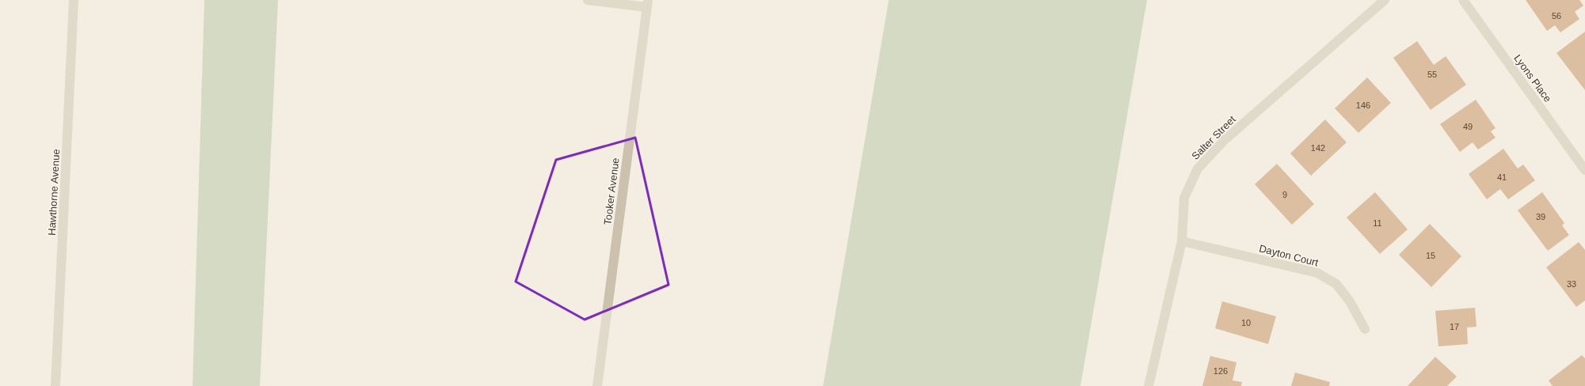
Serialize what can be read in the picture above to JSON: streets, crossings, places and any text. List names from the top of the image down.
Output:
{
  "streets": {
    "street": [
      "Lyons Place",
      "Salter Street",
      "Tooker Avenue",
      "Hawthorne Avenue",
      "Dayton Court"
    ]
  },
  "crossings": [
    ["Salter Street", "Dayton Court"]
  ],
  "house_numbers": [
    "56",
    "55",
    "146",
    "49",
    "142",
    "41",
    "9",
    "39",
    "11",
    "15",
    "33",
    "10",
    "17",
    "126"
  ]
}
